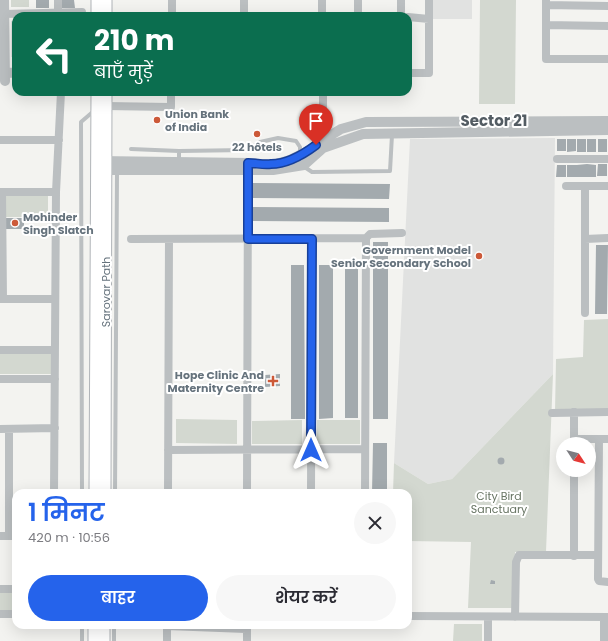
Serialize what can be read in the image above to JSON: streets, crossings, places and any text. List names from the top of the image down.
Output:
{
  "streets": {
    "main road": ["Sarovar Path"]
  },
  "districts": ["Sector 21"],
  "parks": ["City Bird Sanctuary"],
  "places": {
    "other": [
      "Union Bank of India",
      "22 hôtels",
      "Mohinder Singh Slatch",
      "Government Model Senior Secondary School"
    ],
    "health": ["Hope Clinic And Maternity Centre"]
  },
  "north": "bottom right",
  "page": {
    "turn": ["210 m", "बाएँ मुड़ें"],
    "heading": ["1 मिनट", "420 m · 10:56"],
    "buttons": ["बाहर", "शेयर करें"]
  }
}
